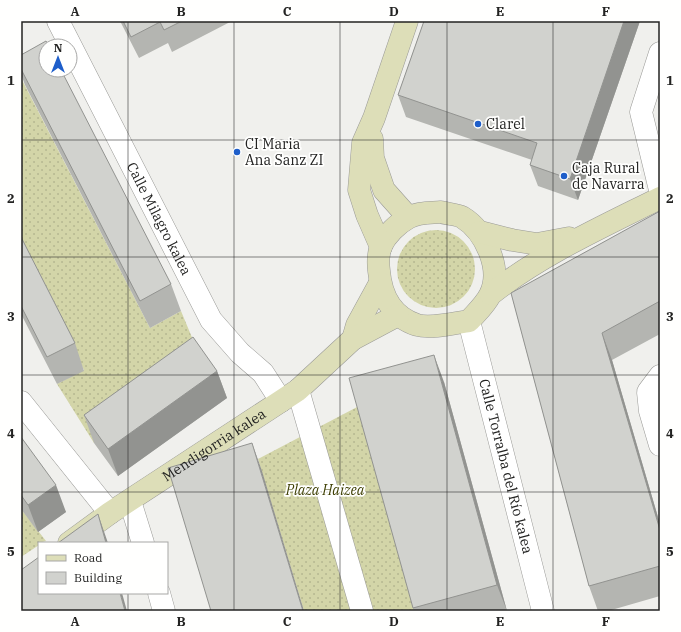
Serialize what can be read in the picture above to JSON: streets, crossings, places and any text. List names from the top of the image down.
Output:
{
  "streets": {
    "street": ["Calle Milagro kalea", "Mendigorria kalea", "Calle Torralba del Río kalea"]
  },
  "crossings": [
    ["Calle Milagro kalea", "Mendigorria kalea"],
    ["Mendigorria kalea", "Calle Torralba del Río kalea"]
  ],
  "parks": ["Plaza Haizea"],
  "places": ["Clarel", "CI Maria Ana Sanz ZI", "Caja Rural de Navarra"],
  "legend": ["Road", "Building"],
  "north": "top",
  "grid": {
    "columns": [
      "A",
      "B",
      "C",
      "D",
      "E",
      "F"
    ],
    "rows": [
      "1",
      "2",
      "3",
      "4",
      "5"
    ]
  }
}
